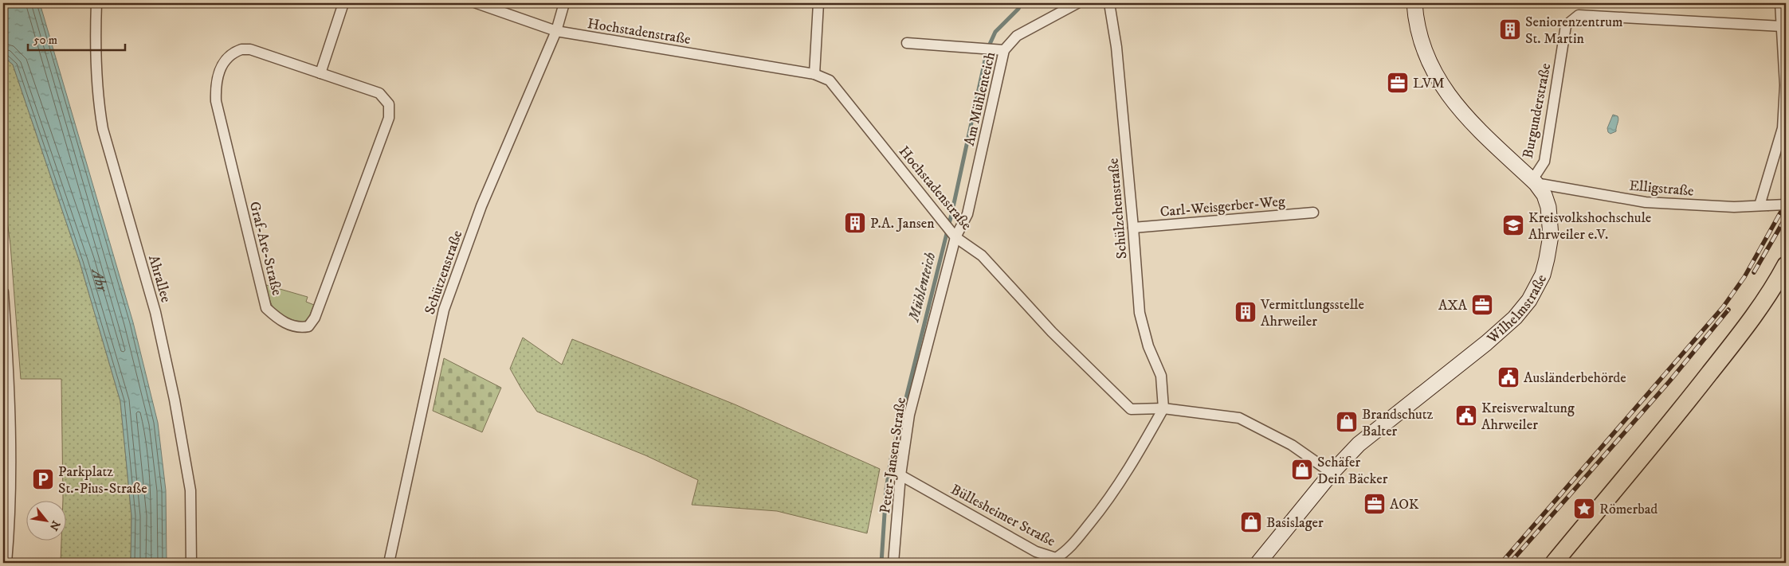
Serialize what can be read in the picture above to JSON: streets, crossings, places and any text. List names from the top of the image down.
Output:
{
  "streets": {
    "main road": ["Wilhelmstraße"],
    "street": [
      "Hochstadenstraße",
      "Am Mühlenteich",
      "Burgunderstraße",
      "Elligstraße",
      "Carl-Weisgerber-Weg",
      "Schülzchenstraße",
      "Graf-Are-Straße",
      "Schützenstraße",
      "Ahrallee",
      "Peter-Jansen-Straße",
      "Büllesheimer Straße"
    ]
  },
  "crossings": [
    ["Hochstadenstraße", "Am Mühlenteich"],
    ["Hochstadenstraße", "Schülzchenstraße"],
    ["Hochstadenstraße", "Schützenstraße"],
    ["Hochstadenstraße", "Wilhelmstraße"],
    ["Hochstadenstraße", "Peter-Jansen-Straße"],
    ["Hochstadenstraße", "Büllesheimer Straße"],
    ["Am Mühlenteich", "Peter-Jansen-Straße"],
    ["Burgunderstraße", "Elligstraße"],
    ["Burgunderstraße", "Wilhelmstraße"],
    ["Elligstraße", "Wilhelmstraße"],
    ["Carl-Weisgerber-Weg", "Schülzchenstraße"],
    ["Schülzchenstraße", "Büllesheimer Straße"],
    ["Peter-Jansen-Straße", "Büllesheimer Straße"]
  ],
  "water": ["Ahr", "Mühlenteich"],
  "places": {
    "building": ["Seniorenzentrum St. Martin", "P.A. Jansen", "Vermittlungsstelle Ahrweiler"],
    "office": ["LVM", "AXA", "AOK"],
    "school or university": ["Kreisvolkshochschule Ahrweiler e.V."],
    "public building": ["Ausländerbehörde", "Kreisverwaltung Ahrweiler"],
    "shop": ["Brandschutz Balter", "Schäfer Dein Bäcker", "Basislager"],
    "parking": ["Parkplatz St.-Pius-Straße"],
    "place": ["Römerbad"]
  },
  "scale_bar": "50 m",
  "north": "bottom right"
}
